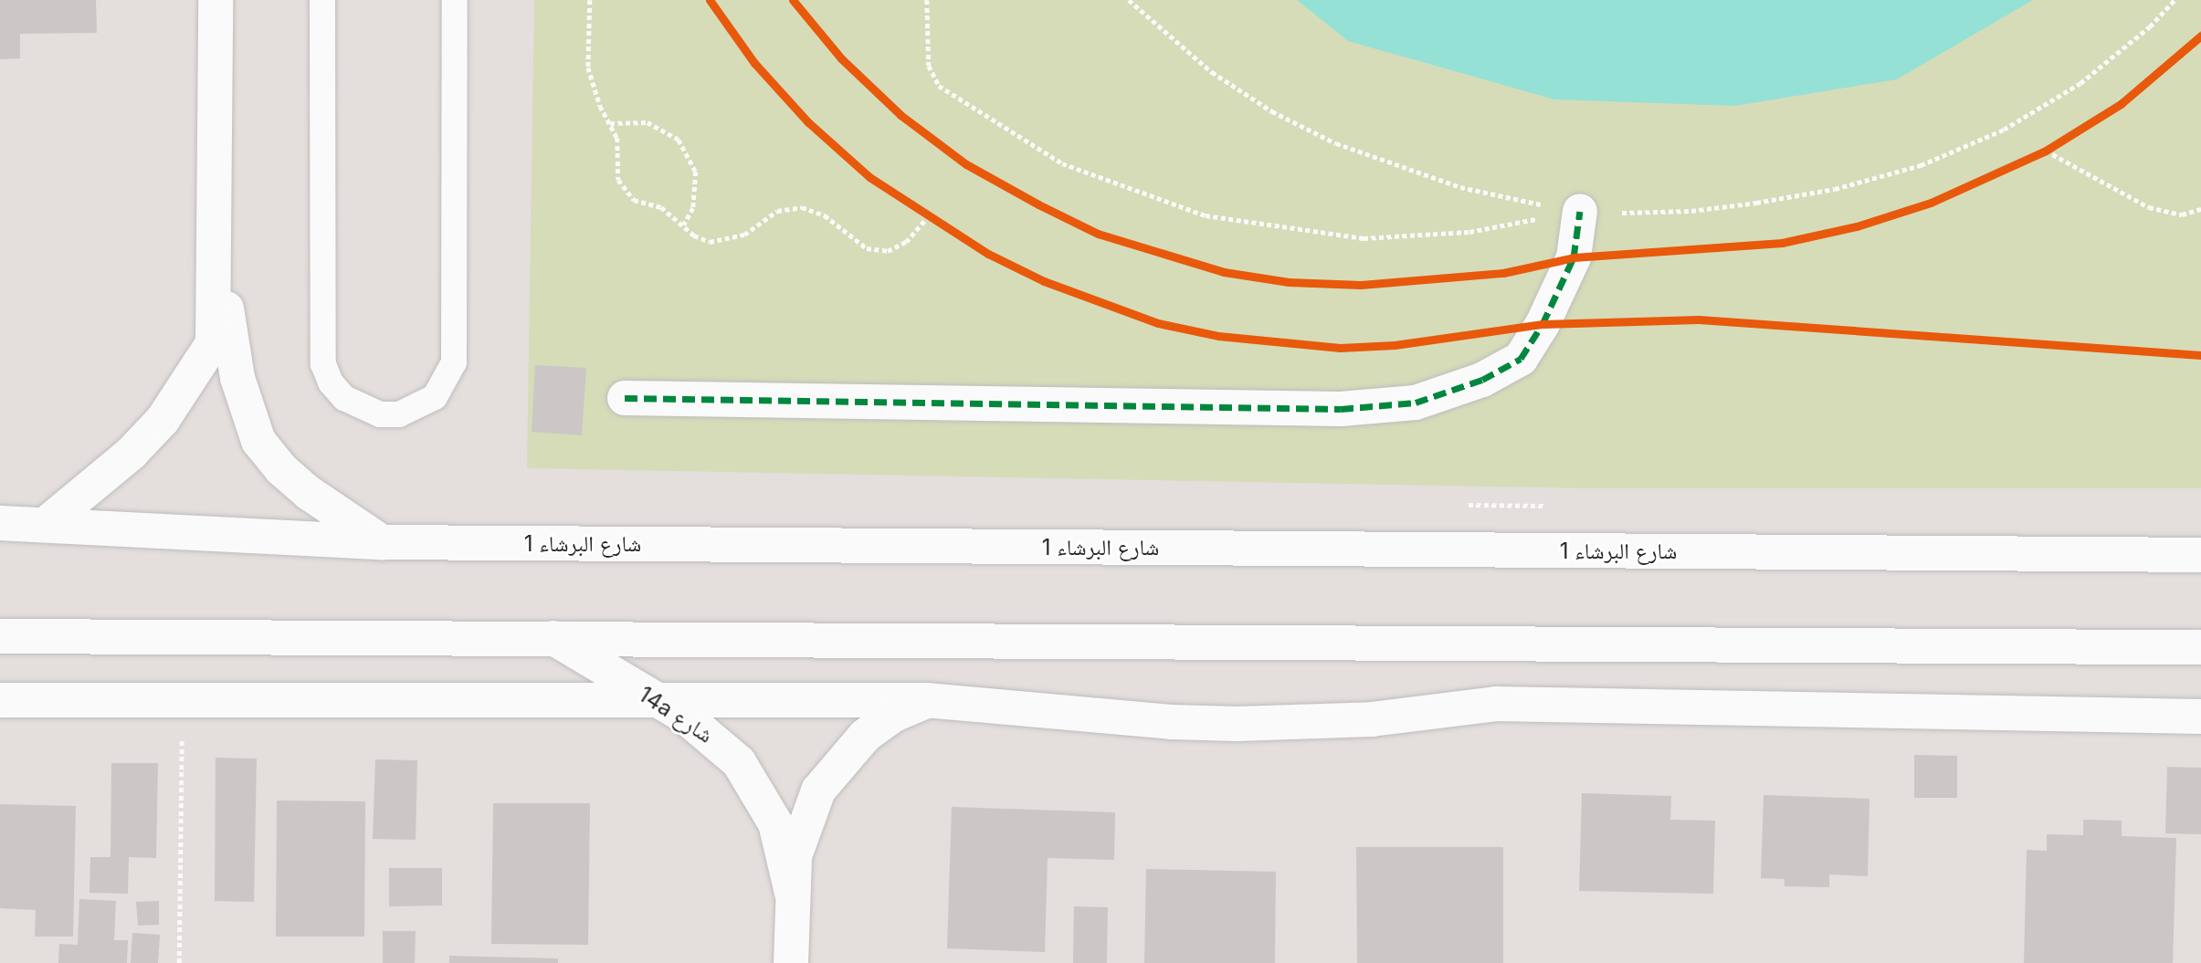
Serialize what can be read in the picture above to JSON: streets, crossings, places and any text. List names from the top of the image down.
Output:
{
  "streets": {
    "street": ["شارع البرشاء 1", "14a شارع"]
  }
}
